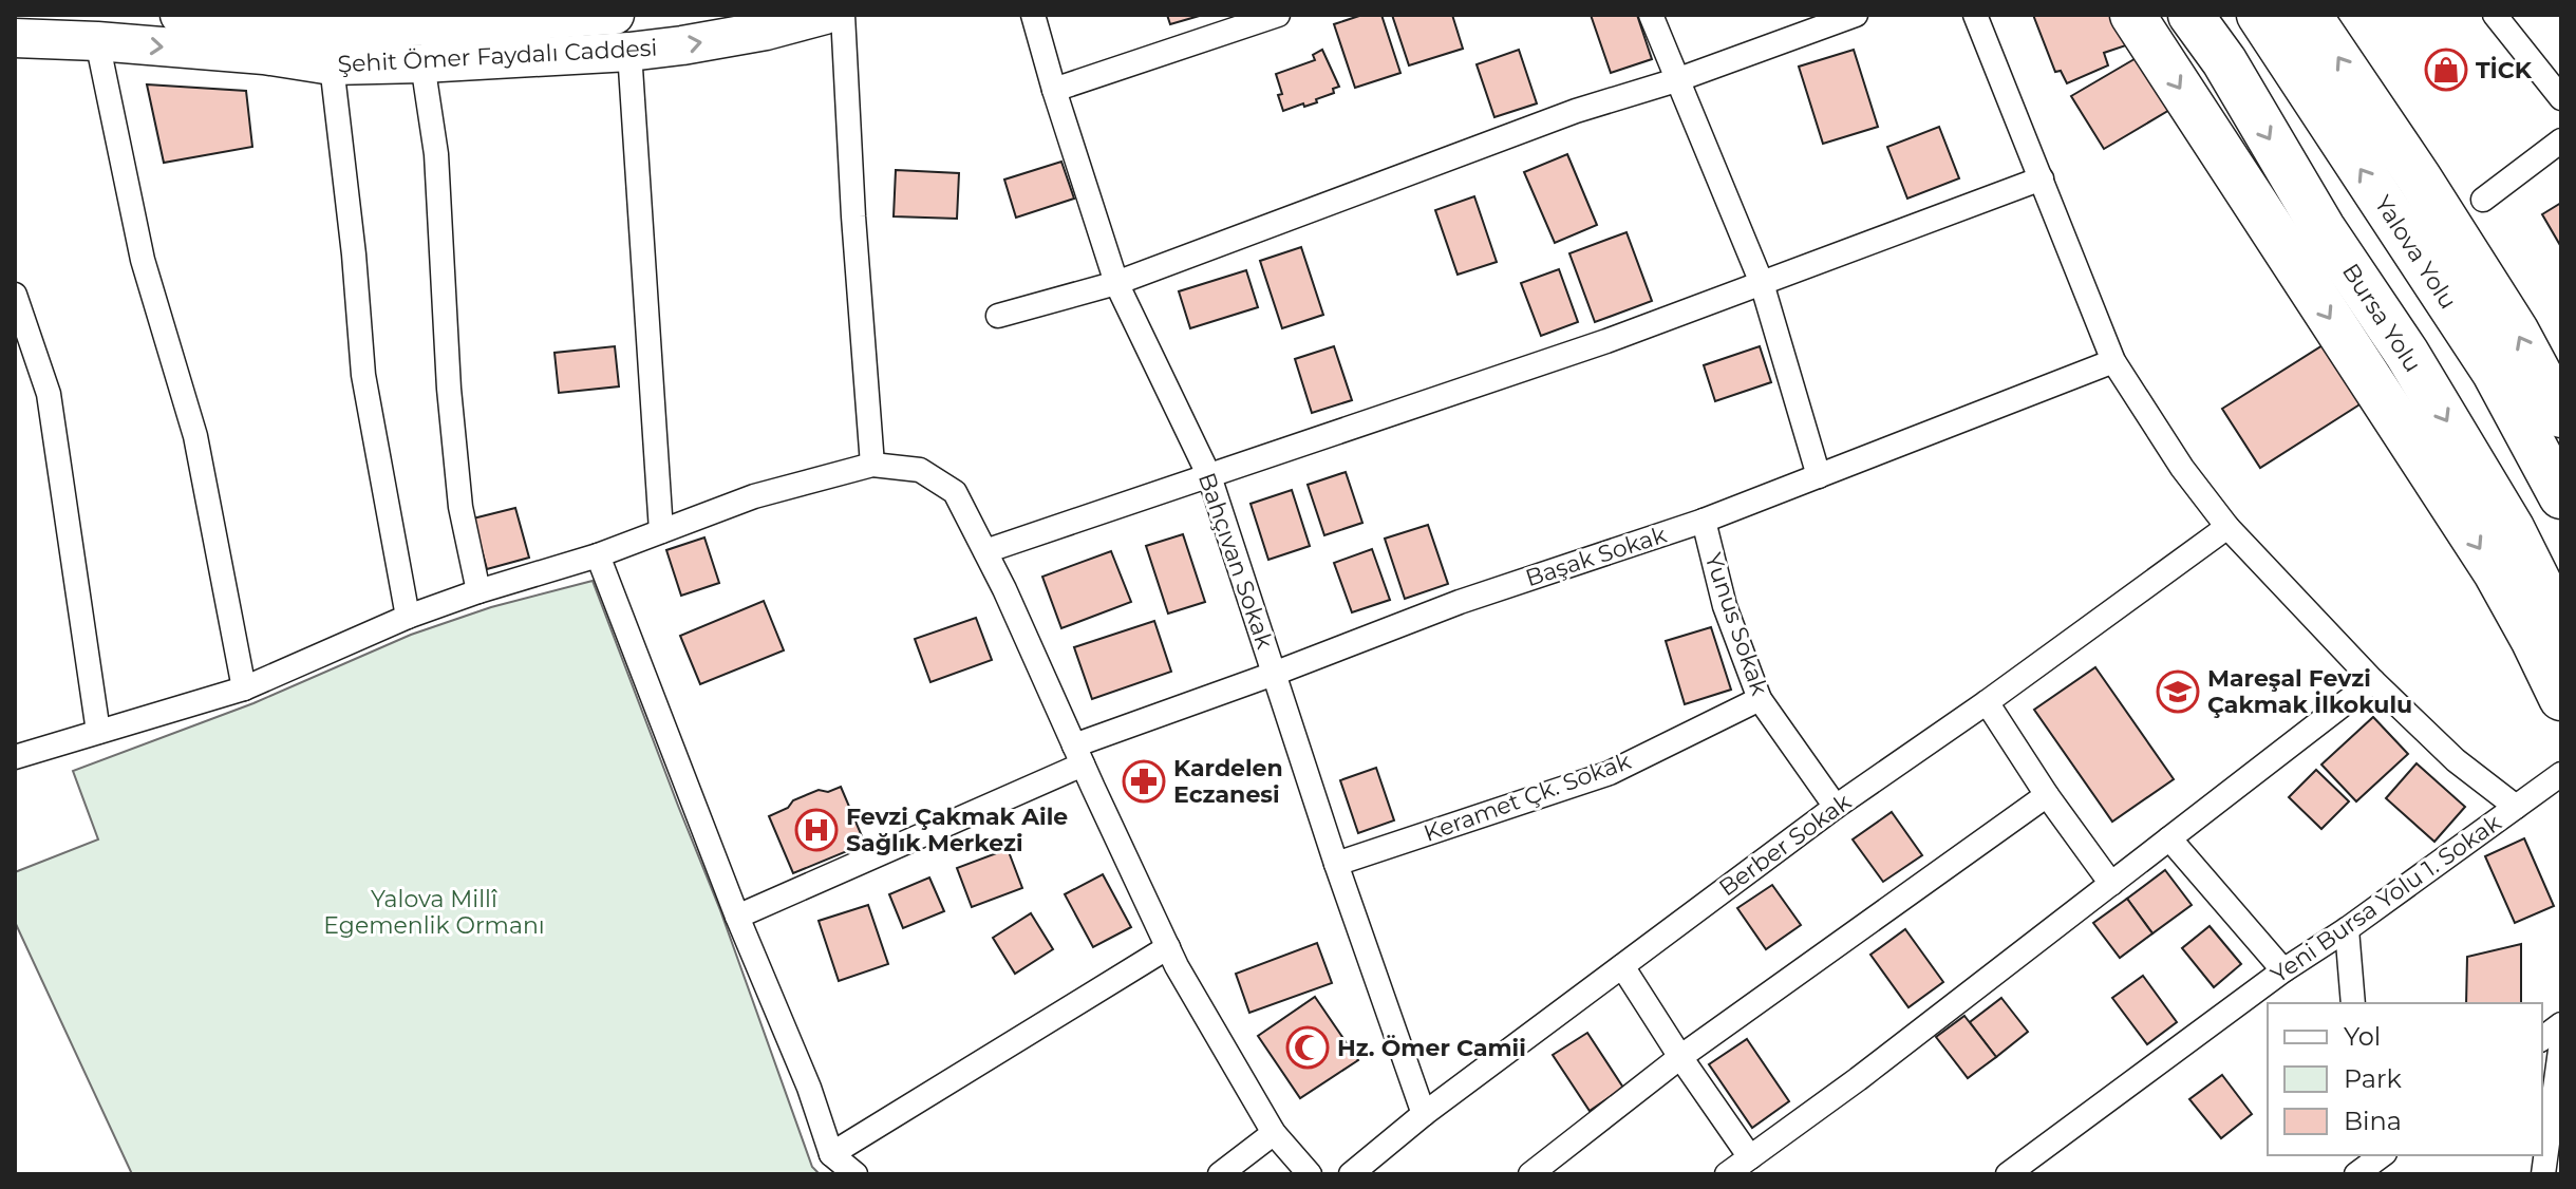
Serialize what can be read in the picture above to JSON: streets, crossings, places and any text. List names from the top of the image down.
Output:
{
  "streets": {
    "highway": ["Yalova Yolu", "Bursa Yolu"],
    "main road": ["Şehit Ömer Faydalı Caddesi"],
    "street": [
      "Başak Sokak",
      "Bahçıvan Sokak",
      "Yunus Sokak",
      "Keramet Çk. Sokak",
      "Berber Sokak",
      "Yeni Bursa Yolu 1. Sokak"
    ]
  },
  "crossings": [
    ["Başak Sokak", "Bahçıvan Sokak"],
    ["Başak Sokak", "Yunus Sokak"],
    ["Bahçıvan Sokak", "Keramet Çk. Sokak"],
    ["Bahçıvan Sokak", "Berber Sokak"],
    ["Yunus Sokak", "Keramet Çk. Sokak"],
    ["Yunus Sokak", "Berber Sokak"]
  ],
  "parks": ["Yalova Millî Egemenlik Ormanı"],
  "places": {
    "shop": ["TİCK"],
    "school or university": ["Mareşal Fevzi Çakmak İlkokulu"],
    "pharmacy": ["Kardelen Eczanesi"],
    "hospital": ["Fevzi Çakmak Aile Sağlık Merkezi"],
    "mosque": ["Hz. Ömer Camii"]
  },
  "legend": ["Yol", "Park", "Bina"]
}
